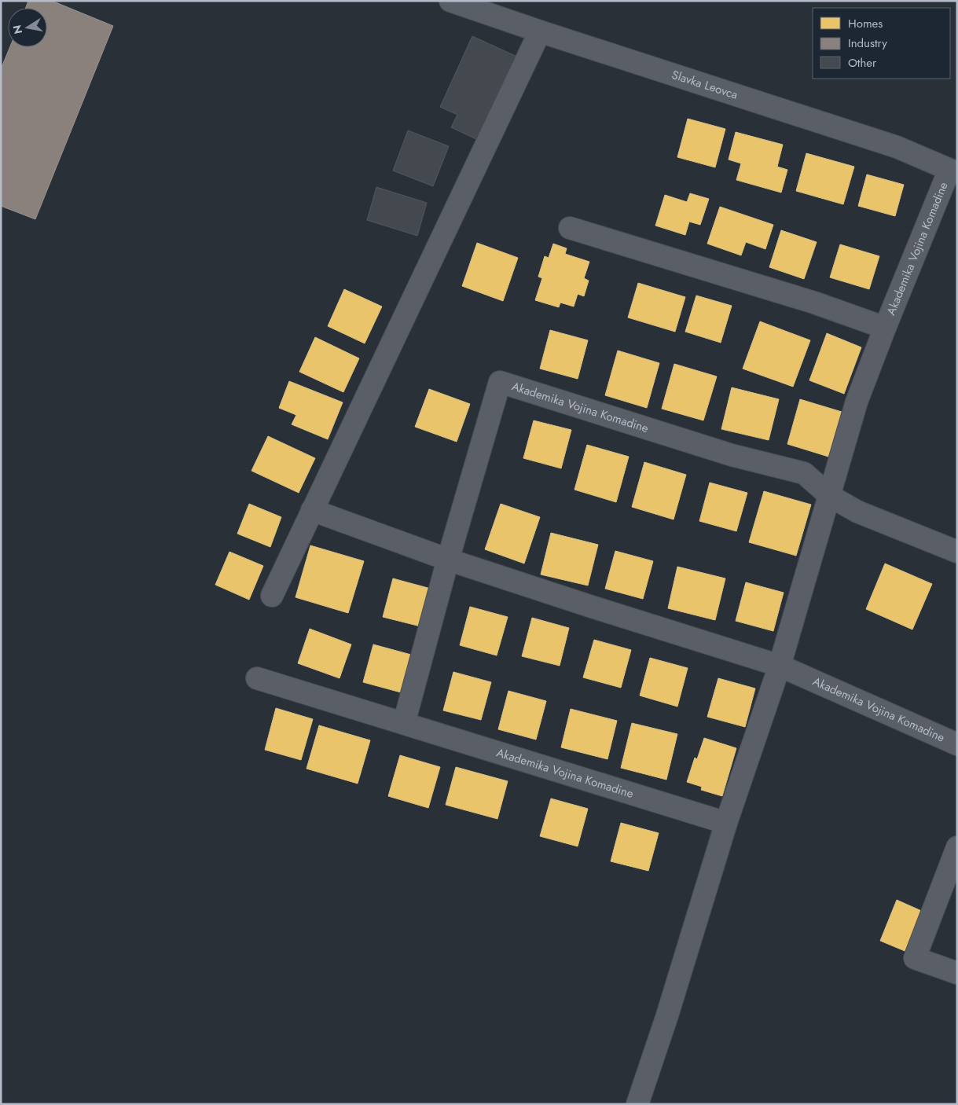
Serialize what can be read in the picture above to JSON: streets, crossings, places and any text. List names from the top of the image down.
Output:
{
  "streets": {
    "street": ["Slavka Leovca", "Akademika Vojina Komadine"]
  },
  "crossings": [
    ["Slavka Leovca", "Akademika Vojina Komadine"]
  ],
  "legend": ["Homes", "Industry", "Other"],
  "north": "left"
}
